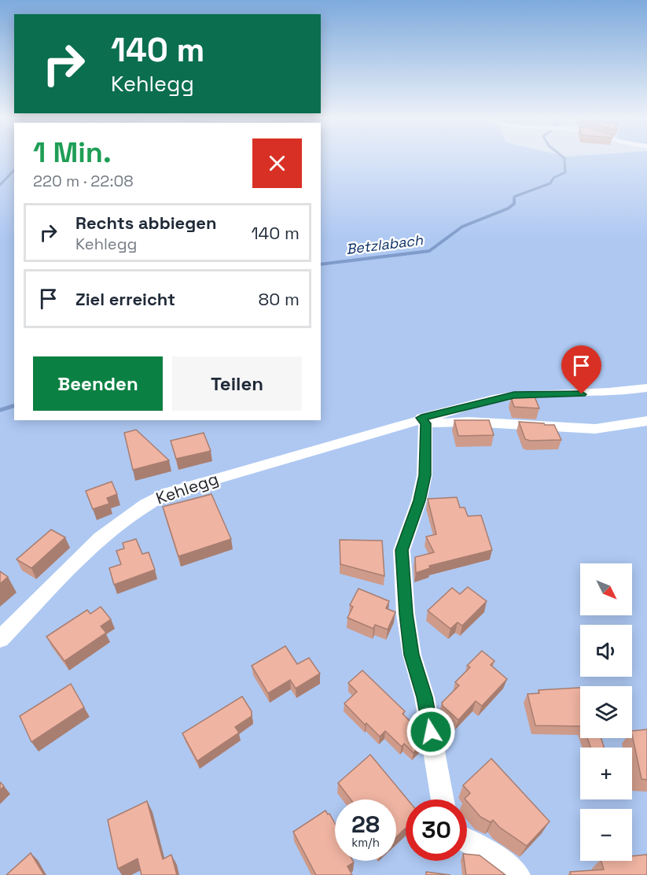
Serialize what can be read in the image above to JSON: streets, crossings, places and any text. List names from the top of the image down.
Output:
{
  "streets": {
    "street": ["Kehlegg"]
  },
  "water": ["Betzlabach"],
  "north": "bottom right",
  "page": {
    "turn": ["140 m", "Kehlegg"],
    "heading": ["1 Min.", "220 m · 22:08"],
    "list": [
      {
        "name": "Rechts abbiegen",
        "note": "Kehlegg",
        "value": "140 m"
      },
      {
        "name": "Ziel erreicht",
        "value": "80 m"
      }
    ],
    "buttons": ["Beenden", "Teilen"],
    "map_buttons": ["+", "−"],
    "speed": "28 km/h",
    "limit": "30"
  }
}
